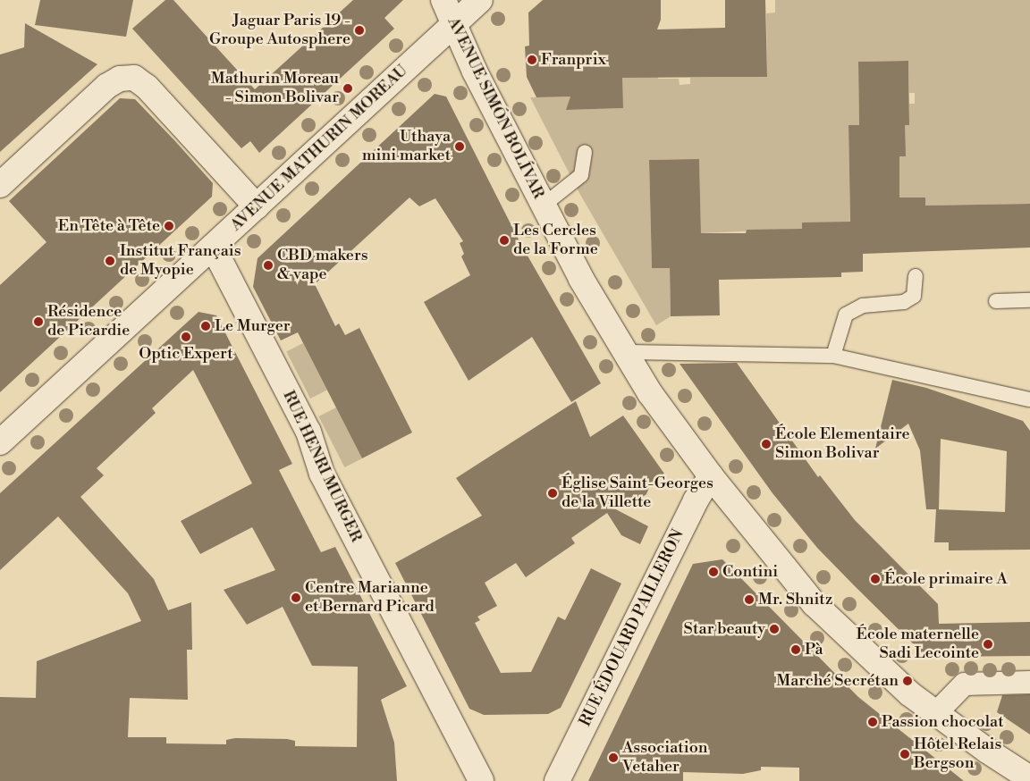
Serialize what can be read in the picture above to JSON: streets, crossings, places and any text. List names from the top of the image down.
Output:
{
  "streets": {
    "street": [
      "AVENUE SIMÓN BOLÍVAR",
      "AVENUE MATHURIN MOREAU",
      "RUE HENRI MURGER",
      "RUE ÉDOUARD PAILLERON"
    ]
  },
  "crossings": [
    ["AVENUE SIMÓN BOLÍVAR", "AVENUE MATHURIN MOREAU"],
    ["AVENUE SIMÓN BOLÍVAR", "RUE ÉDOUARD PAILLERON"],
    ["AVENUE MATHURIN MOREAU", "RUE HENRI MURGER"]
  ],
  "places": [
    "Jaguar Paris 19 - Groupe Autosphere",
    "Franprix",
    "Mathurin Moreau - Simon Bolivar",
    "Uthaya mini market",
    "En Tête à Tête",
    "Les Cercles de la Forme",
    "Institut Français de Myopie",
    "CBD makers & vape",
    "Résidence de Picardie",
    "Le Murger",
    "Optic Expert",
    "École Elementaire Simon Bolivar",
    "Église Saint-Georges de la Villette",
    "Contini",
    "École primaire A",
    "Centre Marianne et Bernard Picard",
    "Mr. Shnitz",
    "Star beauty",
    "École maternelle Sadi Lecointe",
    "Pà",
    "Marché Secrétan",
    "Passion chocolat",
    "Hôtel Relais Bergson",
    "Association Vetaher"
  ]
}
